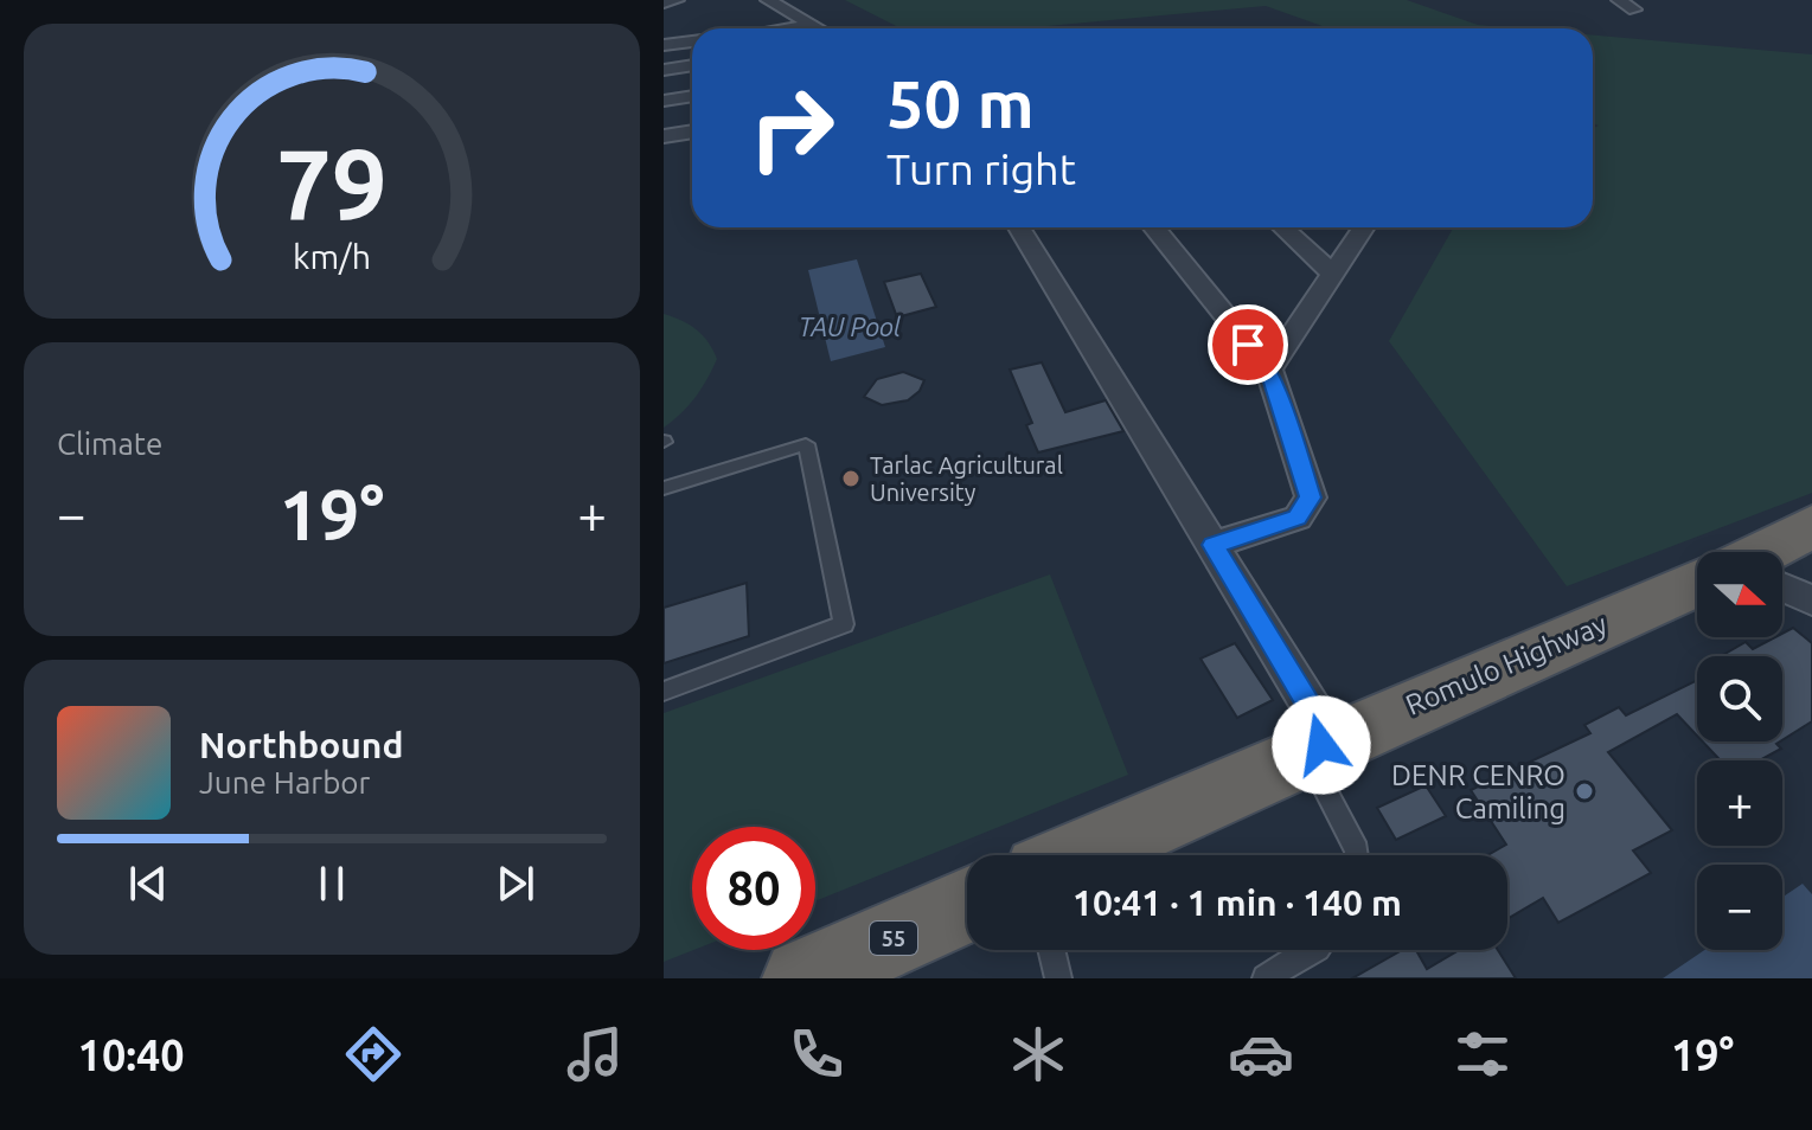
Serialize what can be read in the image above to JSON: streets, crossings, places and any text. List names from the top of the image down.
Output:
{
  "streets": {
    "highway": ["Romulo Highway", "55"]
  },
  "water": ["TAU Pool"],
  "places": ["Tarlac Agricultural University", "DENR CENRO Camiling"],
  "north": "right",
  "page": {
    "turn": ["50 m", "Turn right"],
    "tile": "Climate",
    "heat": ["−", "19°", "+"],
    "map_buttons": ["+", "−"],
    "song": ["Northbound", "June Harbor"],
    "limit": "80",
    "trip": "10:41 · 1 min · 140 m",
    "tabs": ["10:40", "19°"],
    "gauge": ["79", "km/h"]
  }
}
